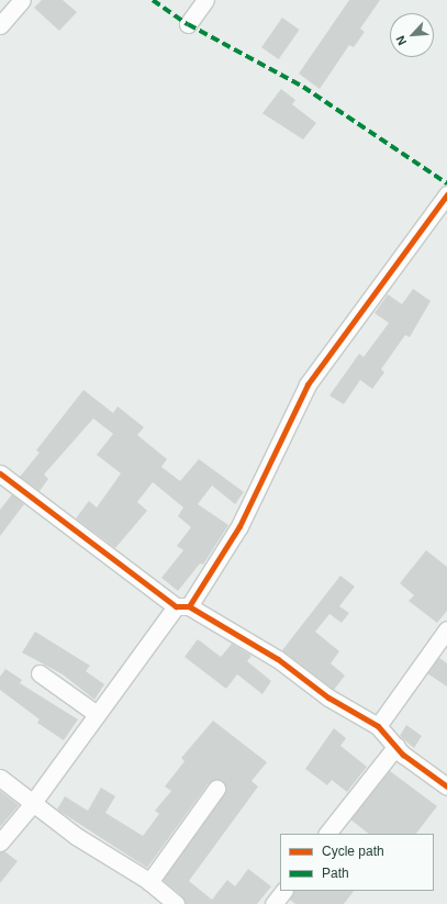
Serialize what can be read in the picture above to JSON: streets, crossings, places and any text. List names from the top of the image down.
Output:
{
  "legend": ["Cycle path", "Path"],
  "north": "bottom left"
}
